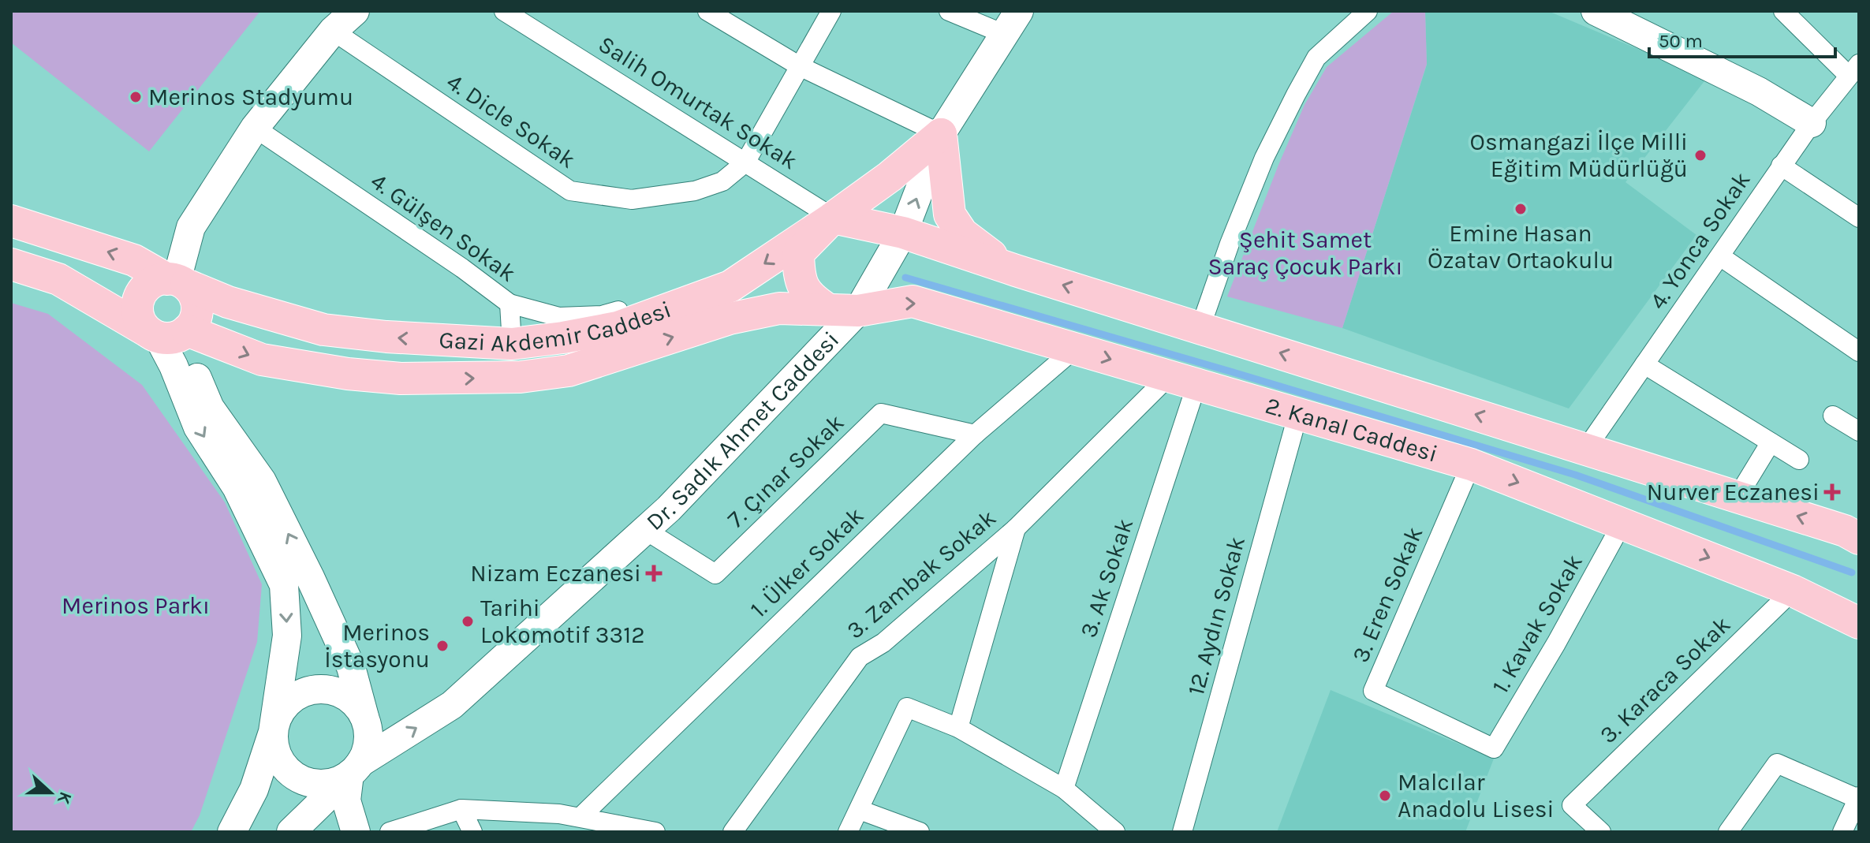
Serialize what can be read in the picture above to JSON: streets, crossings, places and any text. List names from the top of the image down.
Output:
{
  "streets": {
    "main road": ["Gazi Akdemir Caddesi", "2. Kanal Caddesi", "Dr. Sadık Ahmet Caddesi"],
    "street": [
      "Salih Omurtak Sokak",
      "4. Dicle Sokak",
      "4. Gülşen Sokak",
      "4. Yonca Sokak",
      "7. Çınar Sokak",
      "1. Ülker Sokak",
      "3. Zambak Sokak",
      "3. Ak Sokak",
      "3. Eren Sokak",
      "12. Aydın Sokak",
      "1. Kavak Sokak",
      "3. Karaca Sokak"
    ]
  },
  "crossings": [
    ["Salih Omurtak Sokak", "4. Dicle Sokak"],
    ["Salih Omurtak Sokak", "Gazi Akdemir Caddesi"],
    ["4. Gülşen Sokak", "Gazi Akdemir Caddesi"],
    ["Gazi Akdemir Caddesi", "2. Kanal Caddesi"],
    ["2. Kanal Caddesi", "Dr. Sadık Ahmet Caddesi"],
    ["2. Kanal Caddesi", "1. Ülker Sokak"],
    ["2. Kanal Caddesi", "3. Zambak Sokak"],
    ["2. Kanal Caddesi", "3. Ak Sokak"],
    ["2. Kanal Caddesi", "3. Eren Sokak"],
    ["2. Kanal Caddesi", "12. Aydın Sokak"],
    ["2. Kanal Caddesi", "1. Kavak Sokak"],
    ["2. Kanal Caddesi", "3. Karaca Sokak"],
    ["Dr. Sadık Ahmet Caddesi", "7. Çınar Sokak"],
    ["7. Çınar Sokak", "1. Ülker Sokak"],
    ["3. Zambak Sokak", "3. Ak Sokak"],
    ["3. Eren Sokak", "1. Kavak Sokak"]
  ],
  "one_way": ["Dr. Sadık Ahmet Caddesi"],
  "parks": ["Şehit Samet Saraç Çocuk Parkı", "Merinos Parkı"],
  "places": {
    "other": [
      "Merinos Stadyumu",
      "Osmangazi İlçe Milli Eğitim Müdürlüğü",
      "Emine Hasan Özatav Ortaokulu",
      "Tarihi Lokomotif 3312",
      "Merinos İstasyonu",
      "Malcılar Anadolu Lisesi"
    ],
    "health": ["Nurver Eczanesi", "Nizam Eczanesi"]
  },
  "scale_bar": "50 m",
  "north": "right"
}
